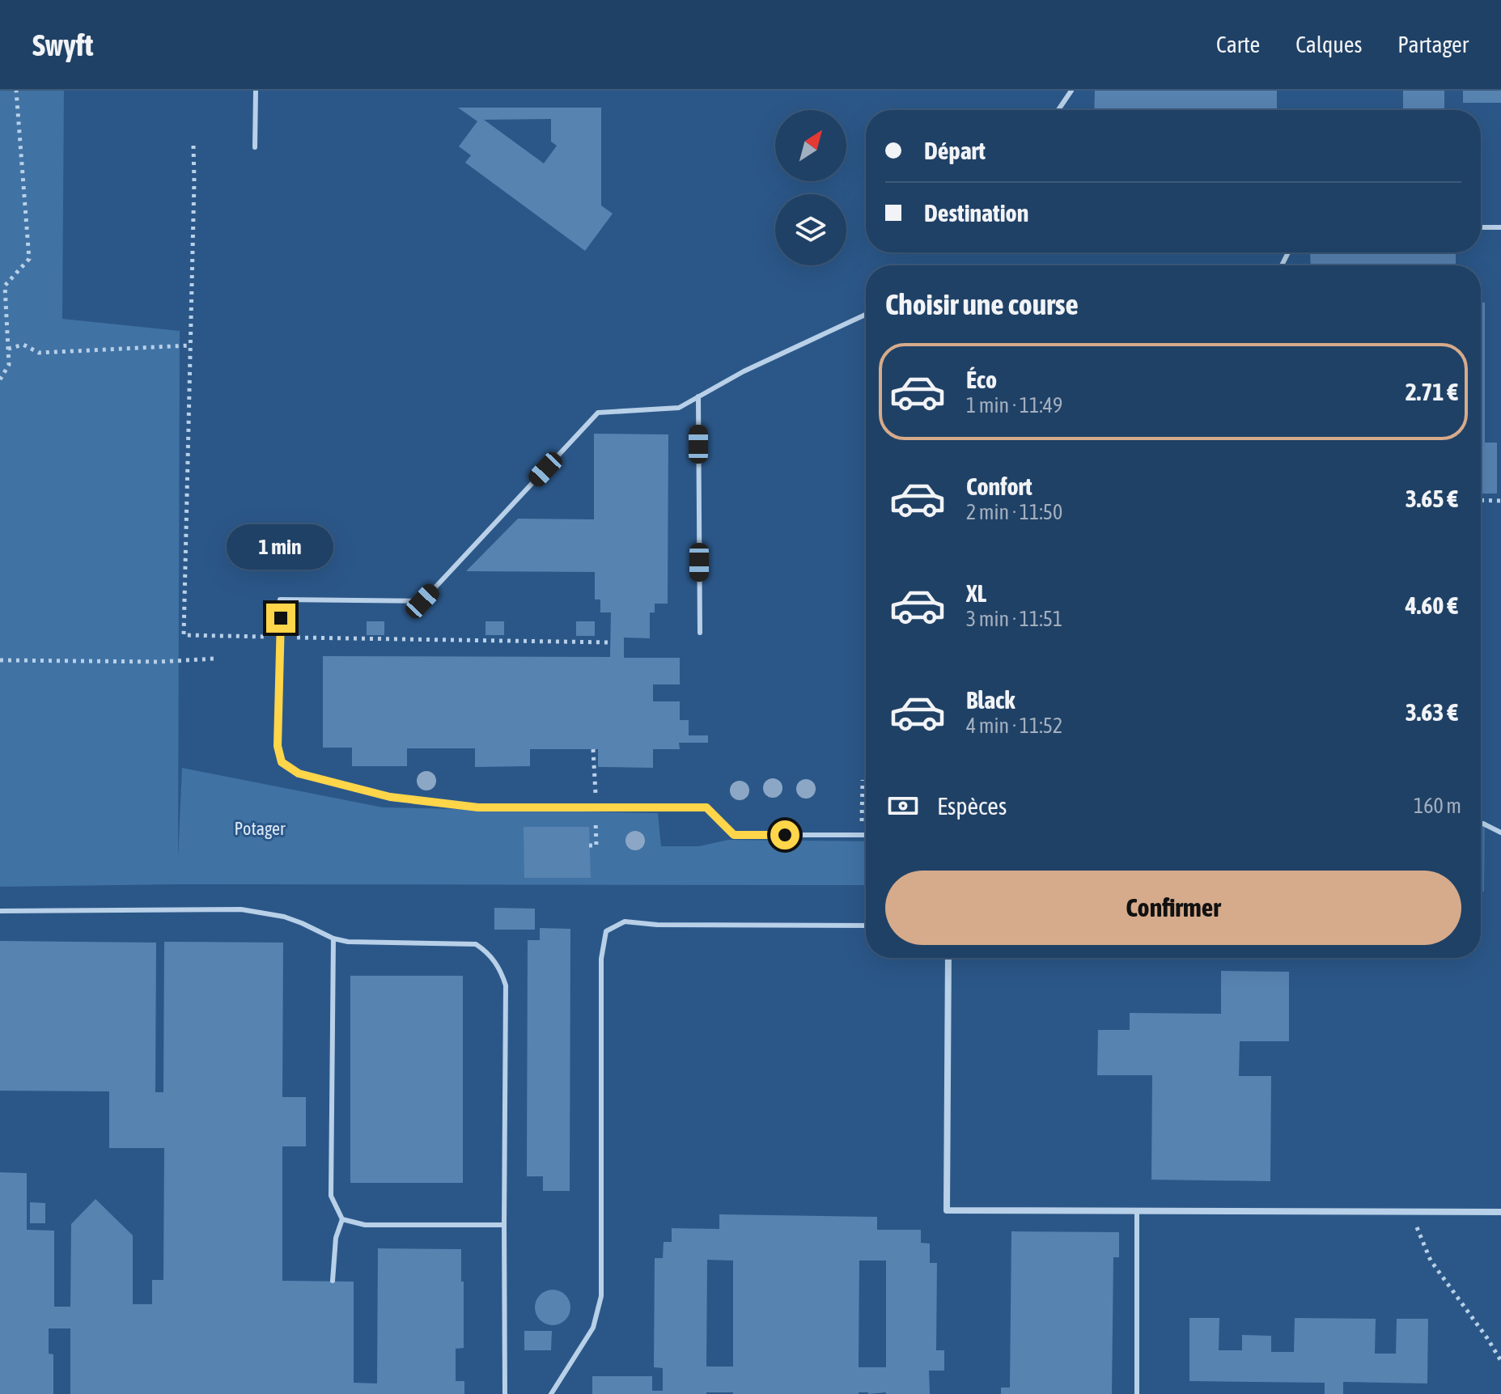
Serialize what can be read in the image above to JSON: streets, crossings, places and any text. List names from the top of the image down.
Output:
{
  "parks": ["Potager"],
  "north": "top right",
  "page": {
    "header": "Swyft",
    "nav": ["Carte", "Calques", "Partager"],
    "banner": ["Départ", "Destination"],
    "heading": "Choisir une course",
    "list": [
      {
        "name": "Éco",
        "note": "1 min · 11:49",
        "value": "2.71 €"
      },
      {
        "name": "Confort",
        "note": "2 min · 11:50",
        "value": "3.65 €"
      },
      {
        "name": "XL",
        "note": "3 min · 11:51",
        "value": "4.60 €"
      },
      {
        "name": "Black",
        "note": "4 min · 11:52",
        "value": "3.63 €"
      }
    ],
    "bubble": "1 min",
    "pay": ["Espèces", "160 m"],
    "buttons": "Confirmer"
  }
}
